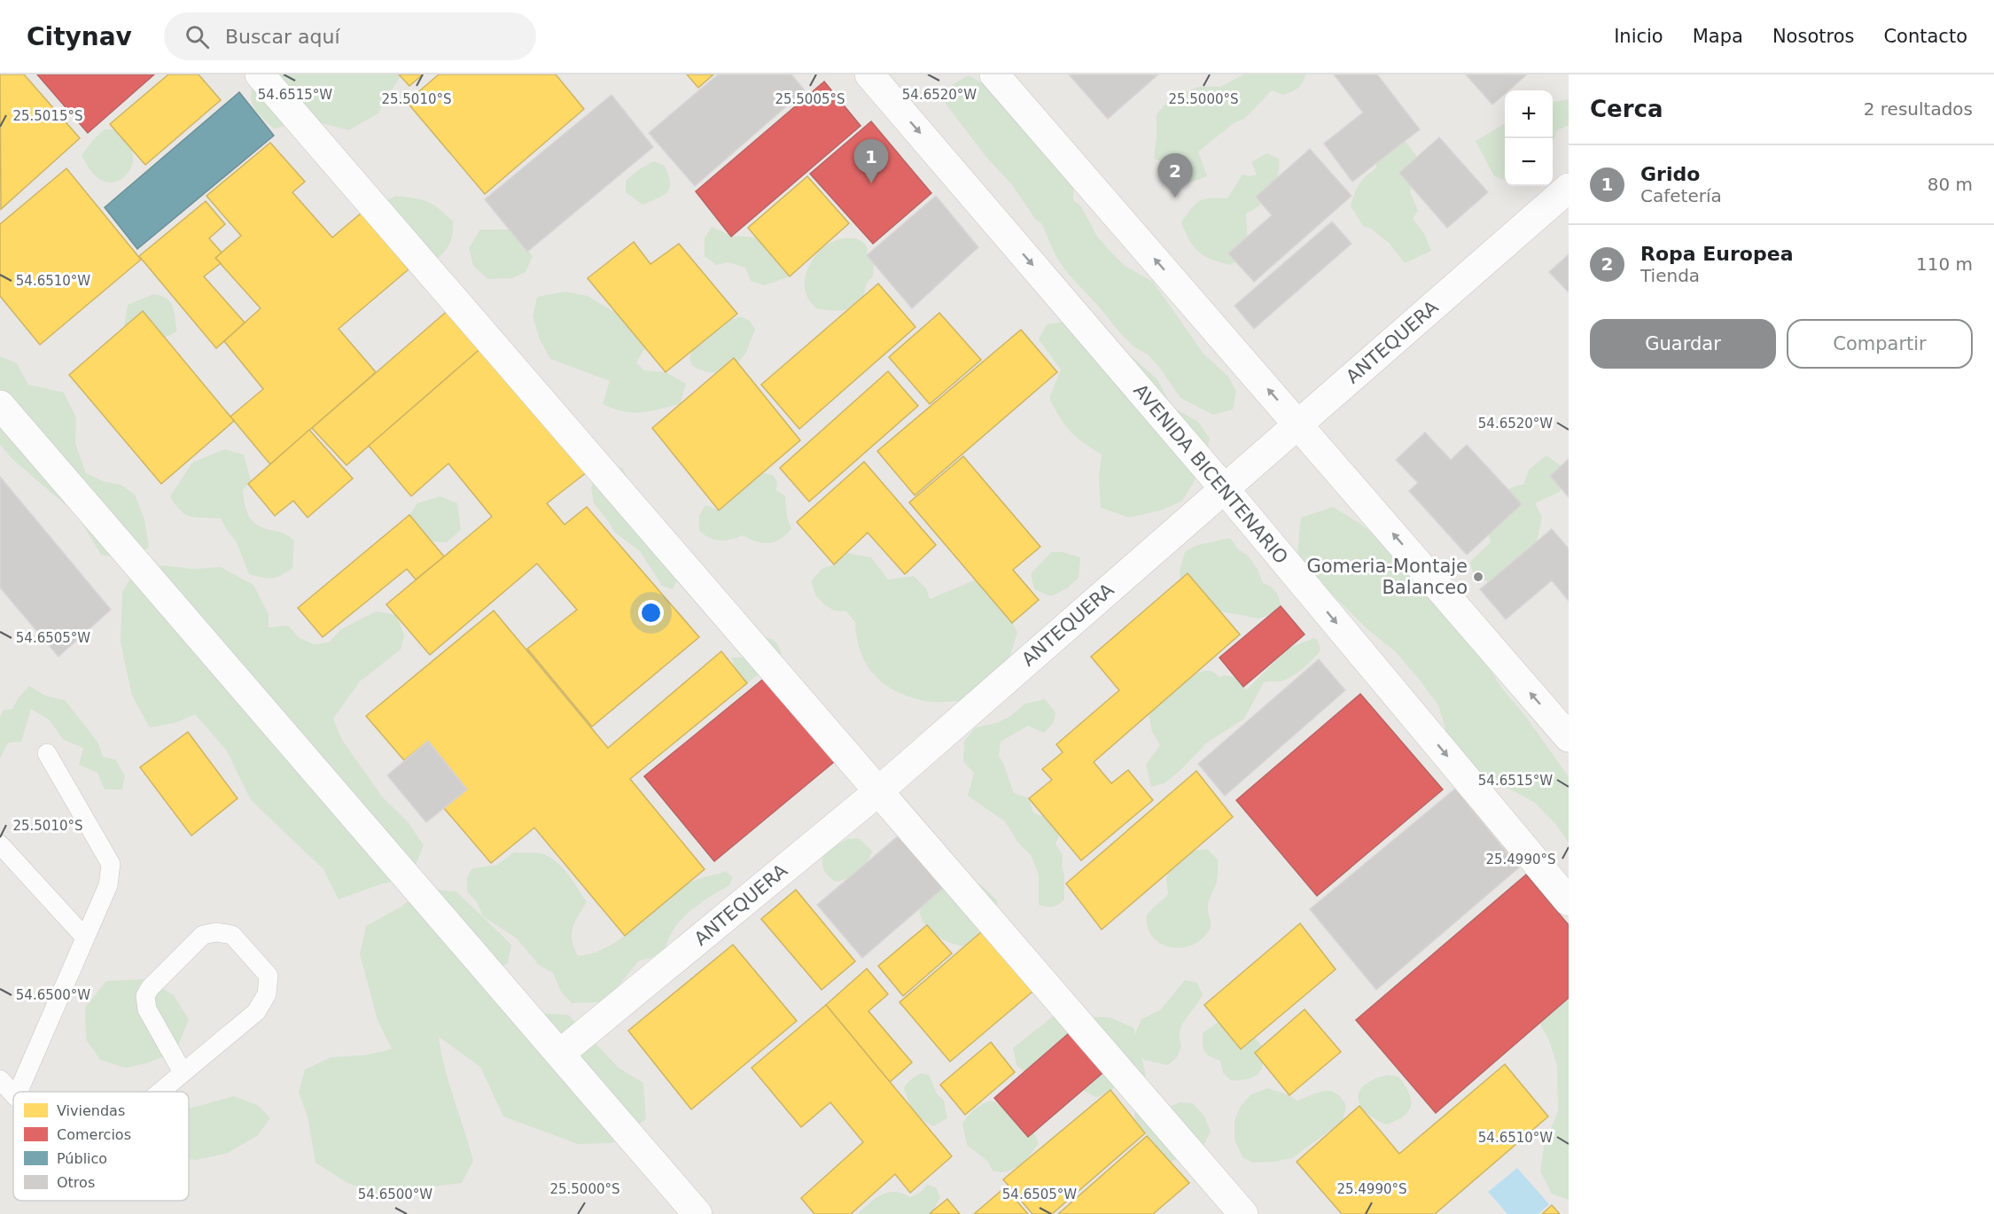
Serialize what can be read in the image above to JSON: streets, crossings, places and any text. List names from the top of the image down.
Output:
{
  "streets": {
    "street": ["ANTEQUERA", "AVENIDA BICENTENARIO"]
  },
  "crossings": [
    ["ANTEQUERA", "AVENIDA BICENTENARIO"]
  ],
  "places": ["Gomeria-Montaje Balanceo"],
  "legend": [
    "Viviendas",
    "Comercios",
    "Público",
    "Otros"
  ],
  "page": {
    "header": "Citynav",
    "search": "Buscar aquí",
    "nav": [
      "Inicio",
      "Mapa",
      "Nosotros",
      "Contacto"
    ],
    "heading": ["Cerca", "2 resultados"],
    "map_buttons": ["+", "−"],
    "pins": ["1", "2"],
    "list": [
      {
        "mark": "1",
        "name": "Grido",
        "note": "Cafetería",
        "value": "80 m"
      },
      {
        "mark": "2",
        "name": "Ropa Europea",
        "note": "Tienda",
        "value": "110 m"
      }
    ],
    "buttons": ["Guardar", "Compartir"]
  },
  "coordinates": [
    "54.6515°W",
    "54.6520°W",
    "25.5010°S",
    "25.5005°S",
    "25.5000°S",
    "25.5015°S",
    "54.6510°W",
    "54.6505°W",
    "25.4990°S",
    "54.6500°W"
  ]
}
